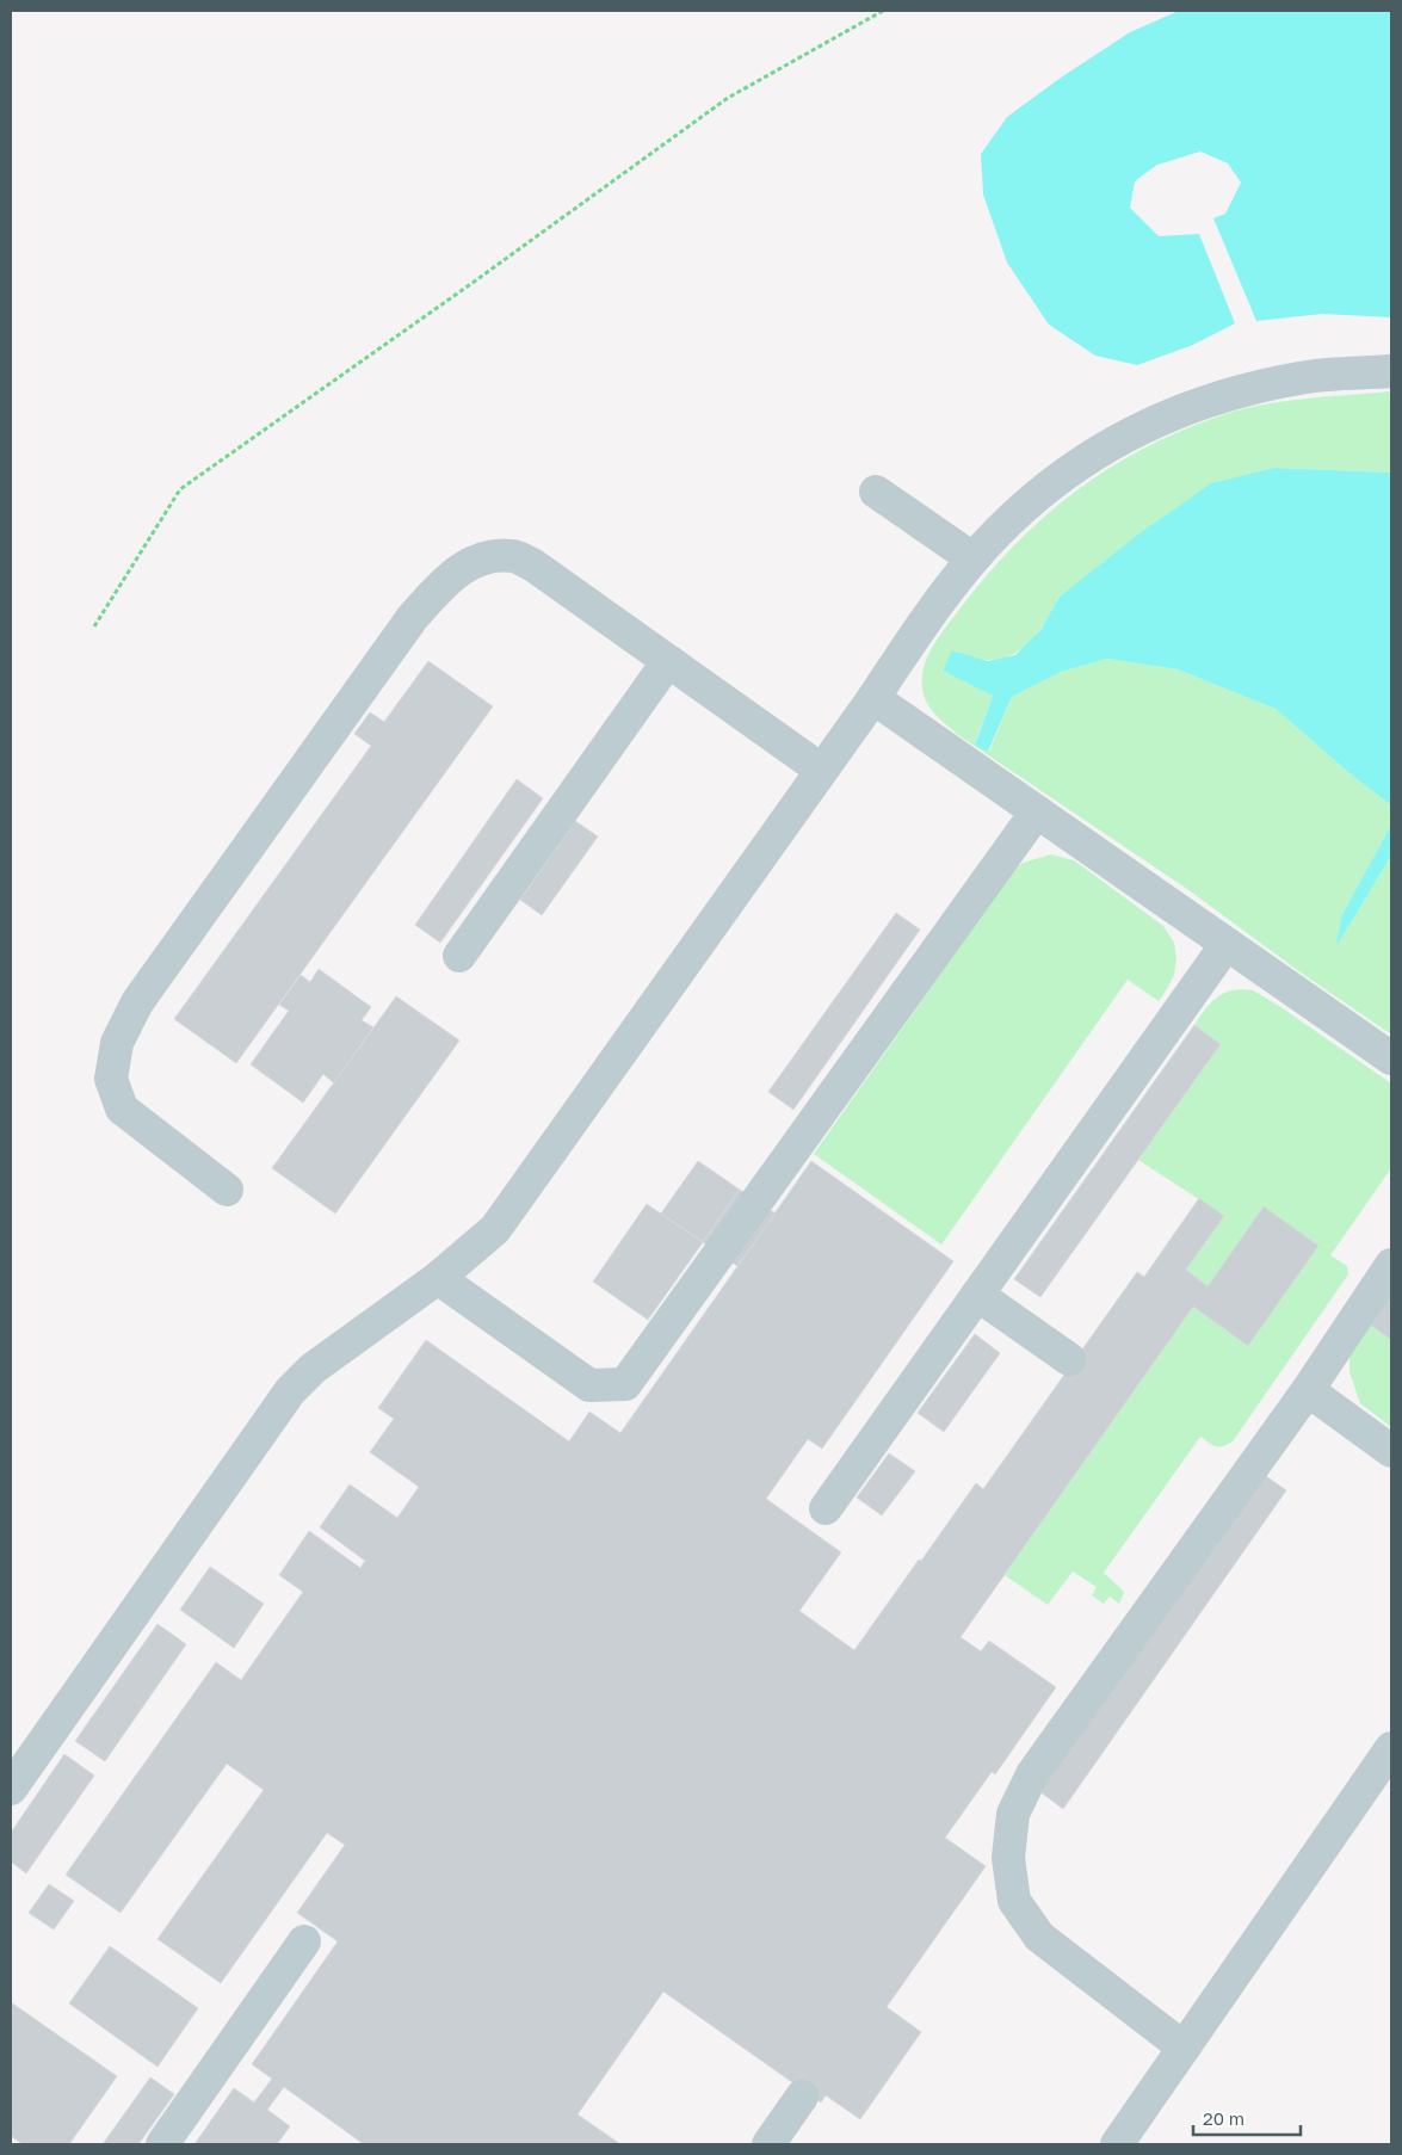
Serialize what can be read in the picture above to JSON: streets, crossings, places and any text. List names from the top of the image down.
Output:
{
  "scale_bar": "20 m"
}
